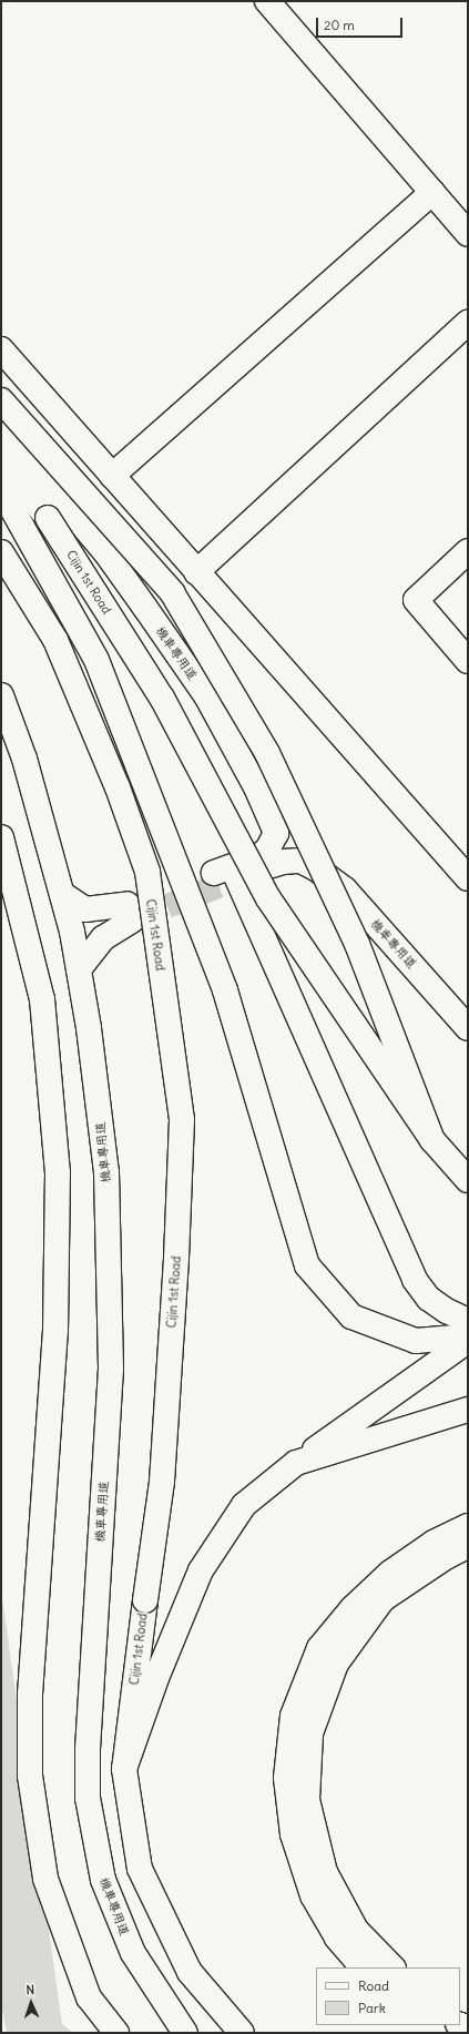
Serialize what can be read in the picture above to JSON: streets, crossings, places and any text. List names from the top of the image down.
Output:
{
  "streets": {
    "street": ["Cijin 1st Road", "機車專用道"]
  },
  "legend": ["Road", "Park"],
  "scale_bar": "20 m",
  "north": "top"
}
